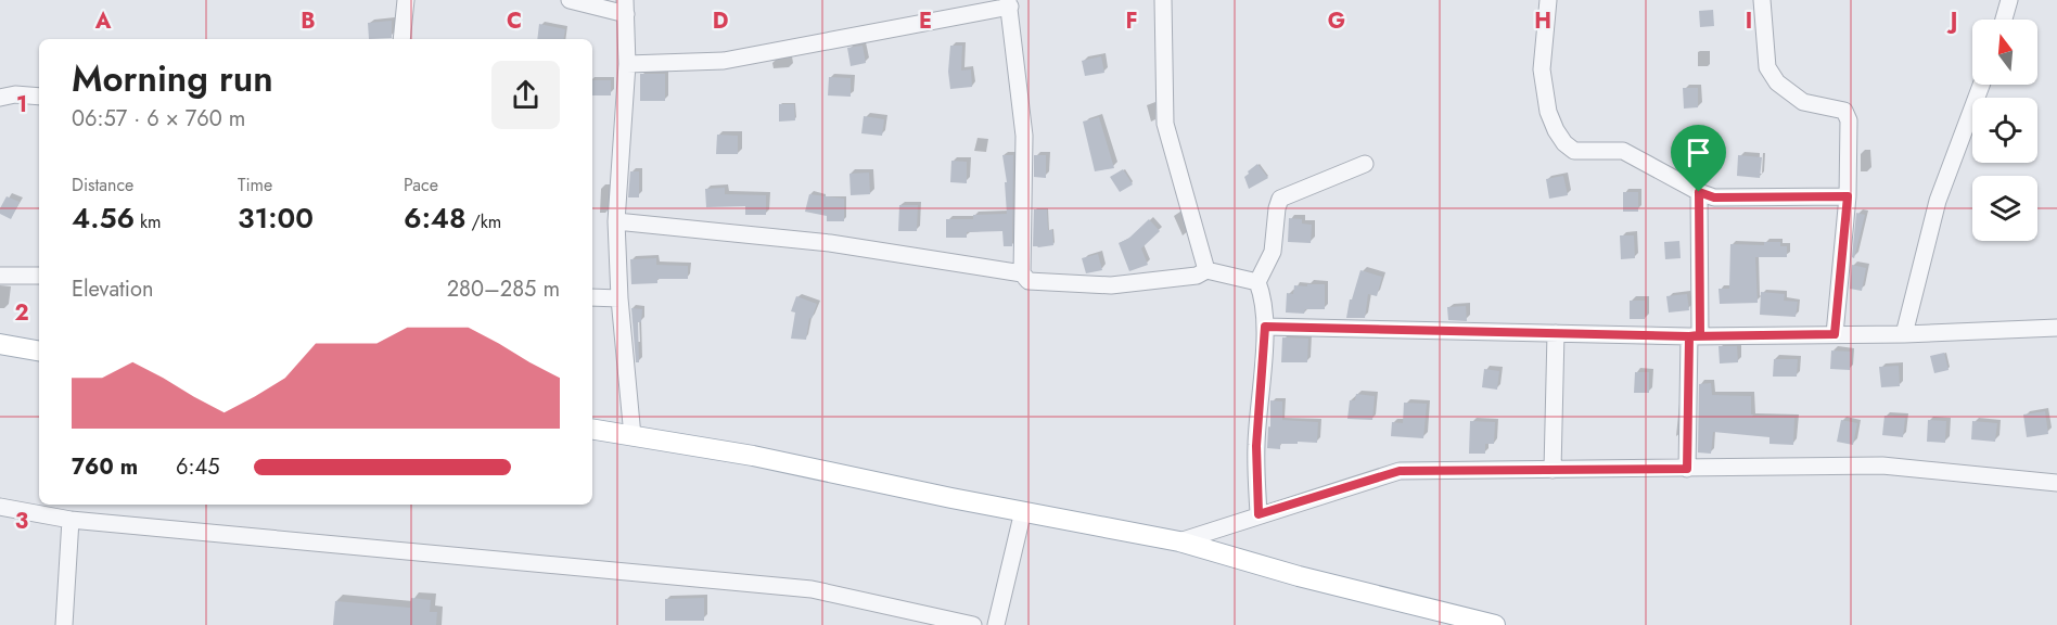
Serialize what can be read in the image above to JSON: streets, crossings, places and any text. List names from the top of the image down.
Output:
{
  "north": "top",
  "page": {
    "heading": ["Morning run", "06:57 · 6 × 760 m"],
    "stats": [
      ["Distance", "4.56 km"],
      ["Time", "31:00"],
      ["Pace", "6:48 /km"]
    ],
    "chart": ["Elevation", "280–285 m"],
    "list": [
      {
        "name": "760 m",
        "note": "6:45"
      }
    ]
  },
  "grid": {
    "columns": [
      "A",
      "B",
      "C",
      "D",
      "E",
      "F",
      "G",
      "H",
      "I",
      "J"
    ],
    "rows": ["1", "2", "3"]
  }
}
